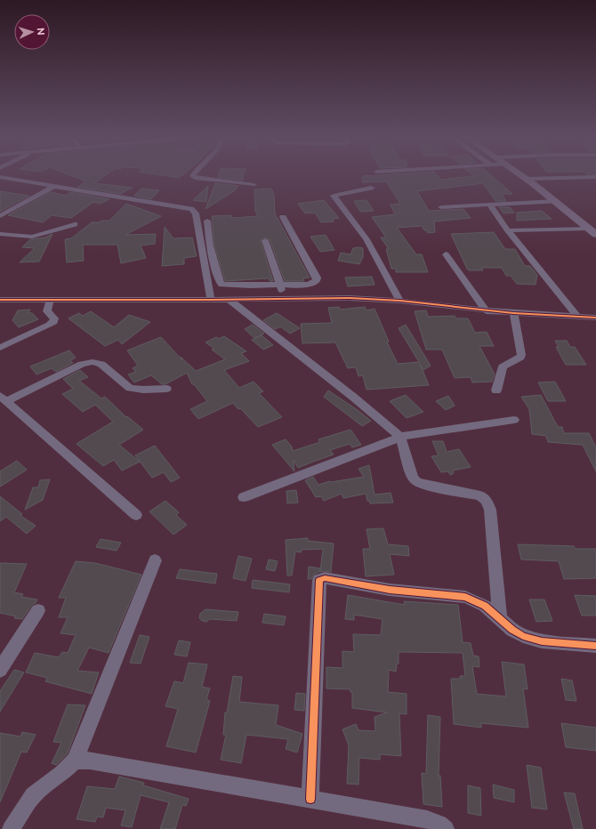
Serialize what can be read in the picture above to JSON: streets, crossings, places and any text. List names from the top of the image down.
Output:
{
  "north": "right"
}
